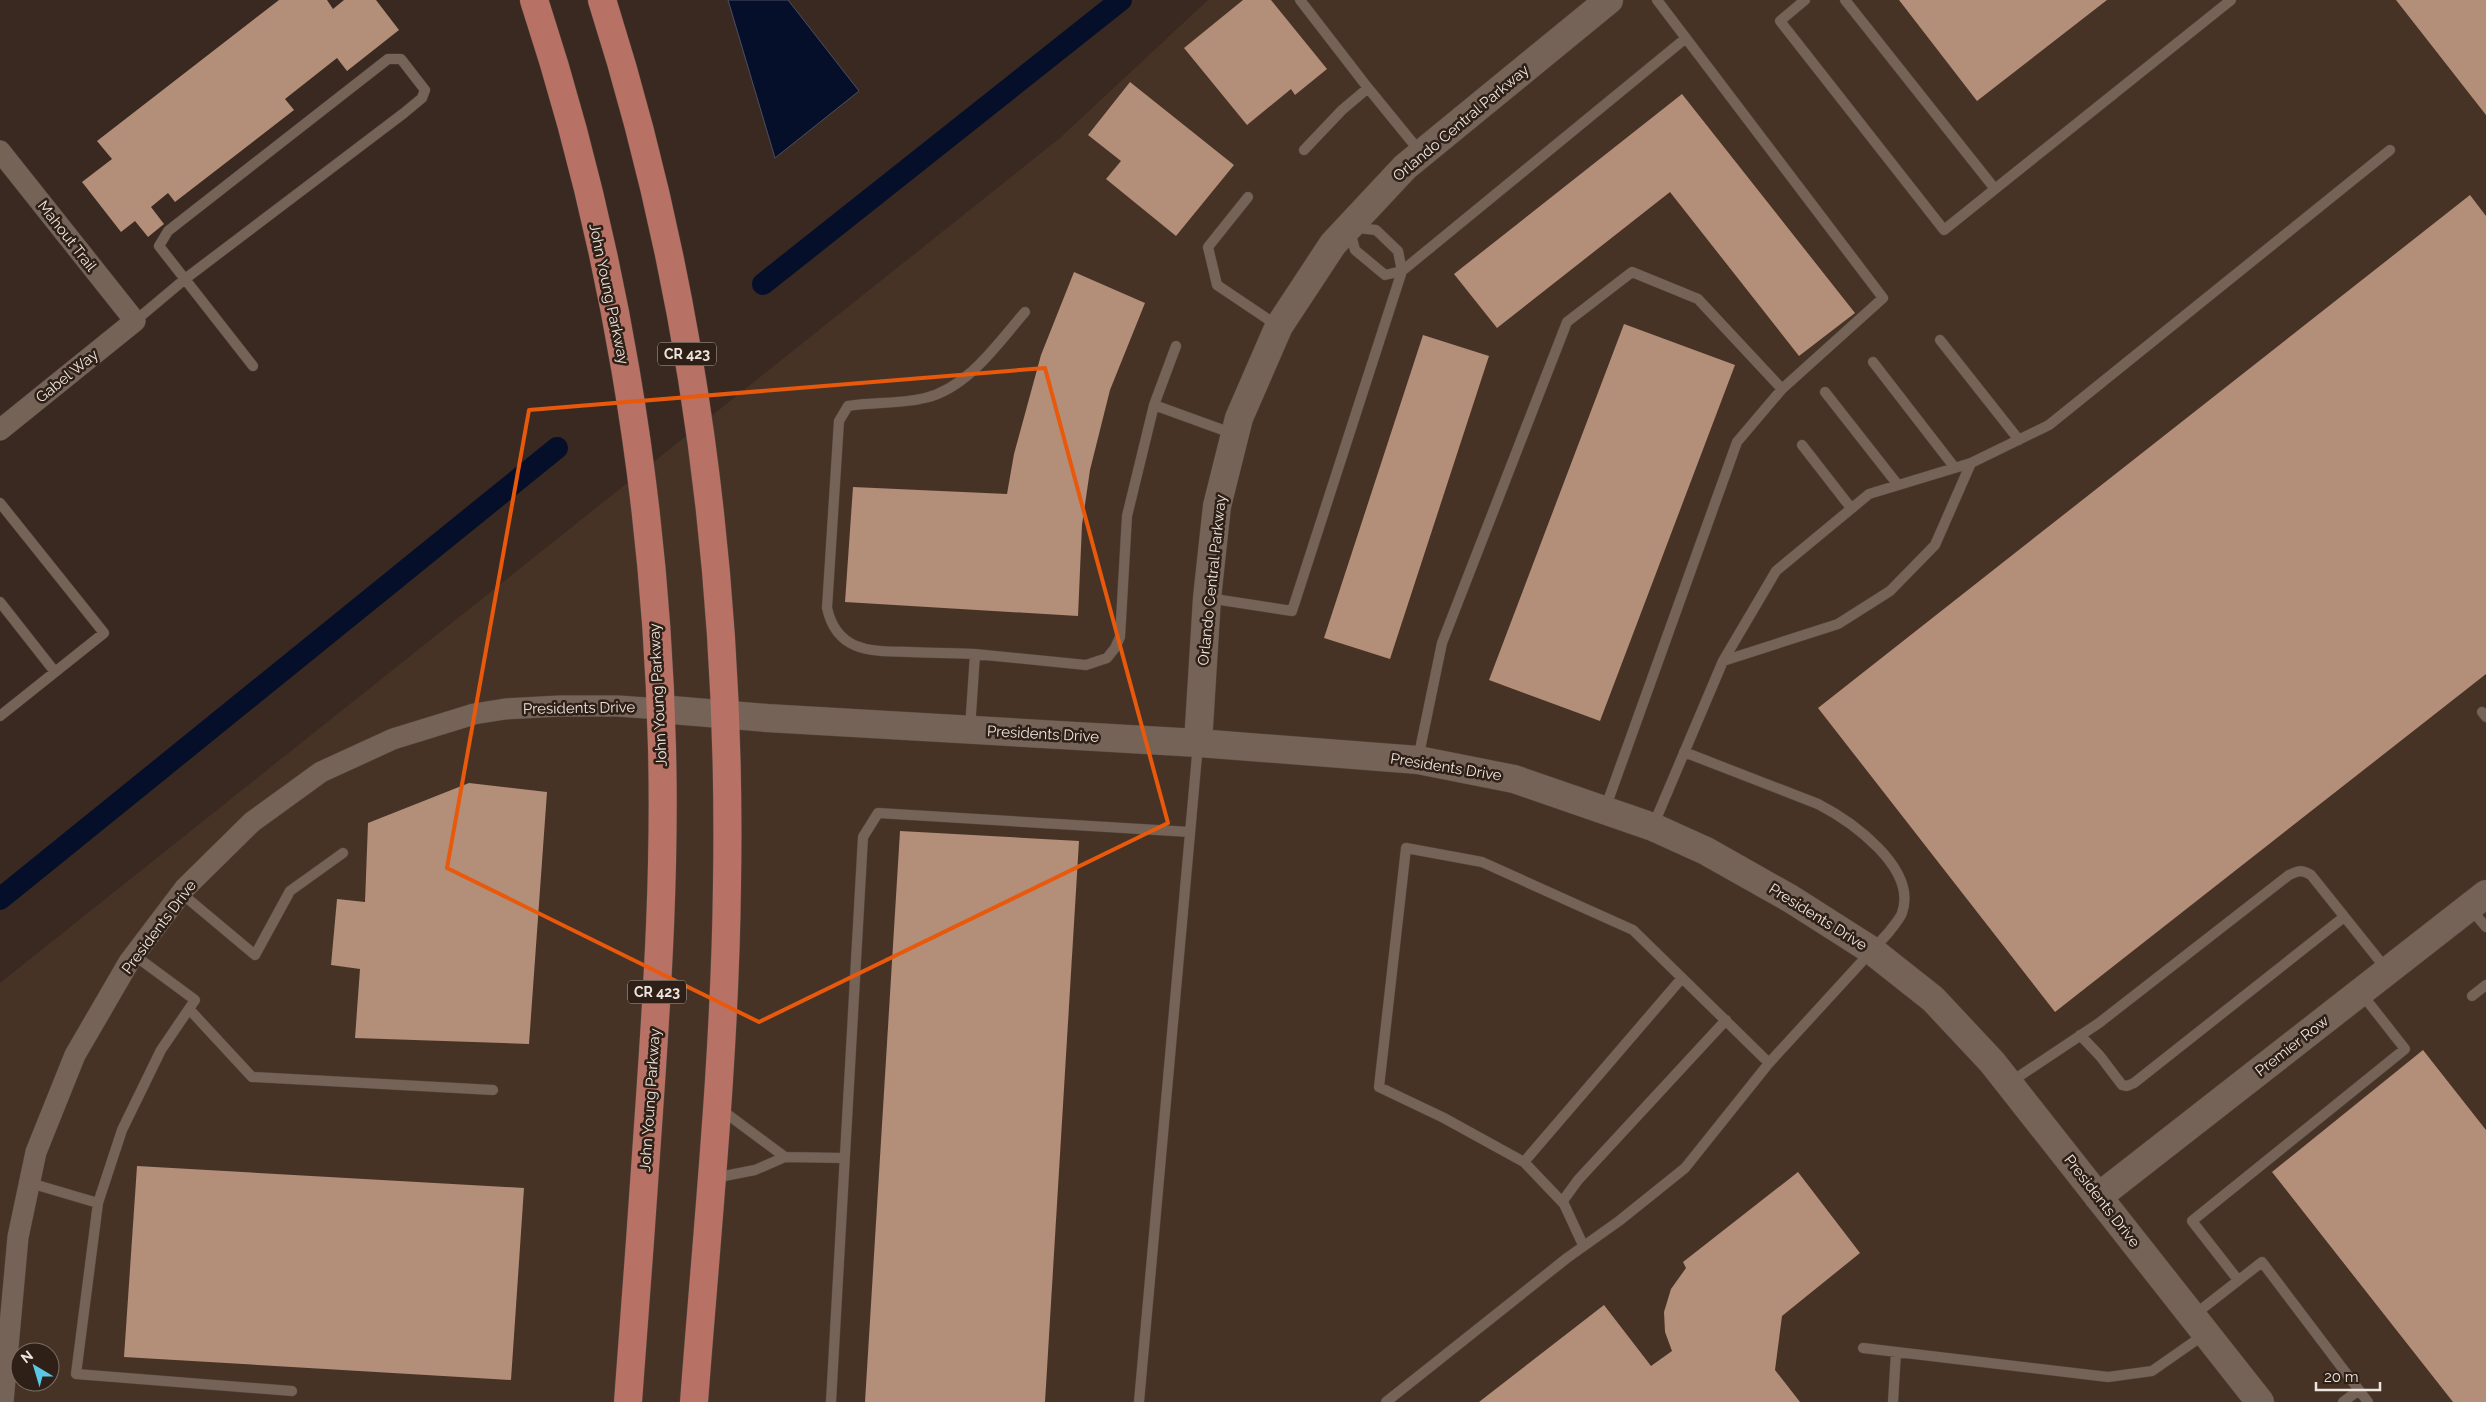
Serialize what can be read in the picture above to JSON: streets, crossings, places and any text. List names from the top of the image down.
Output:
{
  "streets": {
    "highway": ["John Young Parkway", "CR 423"],
    "street": [
      "Orlando Central Parkway",
      "Mahout Trail",
      "Gabel Way",
      "Presidents Drive",
      "Premier Row"
    ]
  },
  "crossings": [
    ["Orlando Central Parkway", "Presidents Drive"],
    ["Mahout Trail", "Gabel Way"],
    ["John Young Parkway", "Presidents Drive"],
    ["CR 423", "Presidents Drive"],
    ["Presidents Drive", "Premier Row"]
  ],
  "scale_bar": "20 m",
  "north": "top left"
}
